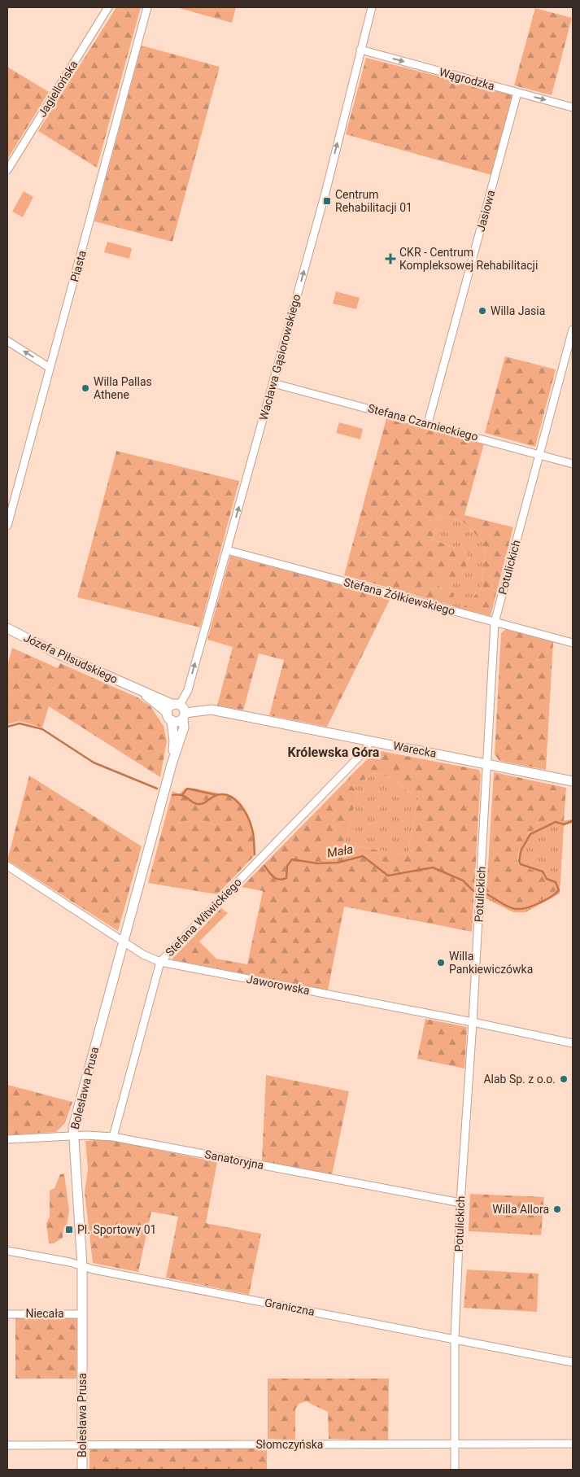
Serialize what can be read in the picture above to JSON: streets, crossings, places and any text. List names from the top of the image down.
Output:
{
  "streets": {
    "street": [
      "Wągrodzka",
      "Jagiellońska",
      "Jasiowa",
      "Piasta",
      "Wacława Gąsiorowskiego",
      "Stefana Czarnieckiego",
      "Potulickich",
      "Stefana Żółkiewskiego",
      "Józefa Piłsudskiego",
      "Warecka",
      "Stefana Witwickiego",
      "Jaworowska",
      "Bolesława Prusa",
      "Sanatoryjna",
      "Graniczna",
      "Niecała",
      "Słomczyńska"
    ]
  },
  "crossings": [
    ["Wągrodzka", "Jasiowa"],
    ["Wągrodzka", "Wacława Gąsiorowskiego"],
    ["Jasiowa", "Stefana Czarnieckiego"],
    ["Wacława Gąsiorowskiego", "Stefana Czarnieckiego"],
    ["Wacława Gąsiorowskiego", "Stefana Żółkiewskiego"],
    ["Wacława Gąsiorowskiego", "Józefa Piłsudskiego"],
    ["Wacława Gąsiorowskiego", "Warecka"],
    ["Wacława Gąsiorowskiego", "Bolesława Prusa"],
    ["Stefana Czarnieckiego", "Potulickich"],
    ["Potulickich", "Stefana Żółkiewskiego"],
    ["Potulickich", "Warecka"],
    ["Potulickich", "Jaworowska"],
    ["Potulickich", "Sanatoryjna"],
    ["Potulickich", "Graniczna"],
    ["Potulickich", "Słomczyńska"],
    ["Józefa Piłsudskiego", "Warecka"],
    ["Józefa Piłsudskiego", "Bolesława Prusa"],
    ["Warecka", "Stefana Witwickiego"],
    ["Warecka", "Bolesława Prusa"],
    ["Stefana Witwickiego", "Jaworowska"],
    ["Stefana Witwickiego", "Sanatoryjna"],
    ["Jaworowska", "Bolesława Prusa"],
    ["Bolesława Prusa", "Sanatoryjna"],
    ["Bolesława Prusa", "Graniczna"],
    ["Bolesława Prusa", "Niecała"],
    ["Bolesława Prusa", "Słomczyńska"]
  ],
  "one_way": ["Wągrodzka", "Wacława Gąsiorowskiego"],
  "districts": ["Królewska Góra"],
  "water": ["Mała"],
  "places": {
    "transit": ["Centrum Rehabilitacji 01", "Pl. Sportowy 01"],
    "health": ["CKR - Centrum Kompleksowej Rehabilitacji"],
    "other": [
      "Willa Jasia",
      "Willa Pallas Athene",
      "Willa Pankiewiczówka",
      "Alab Sp. z o.o.",
      "Willa Allora"
    ]
  }
}
